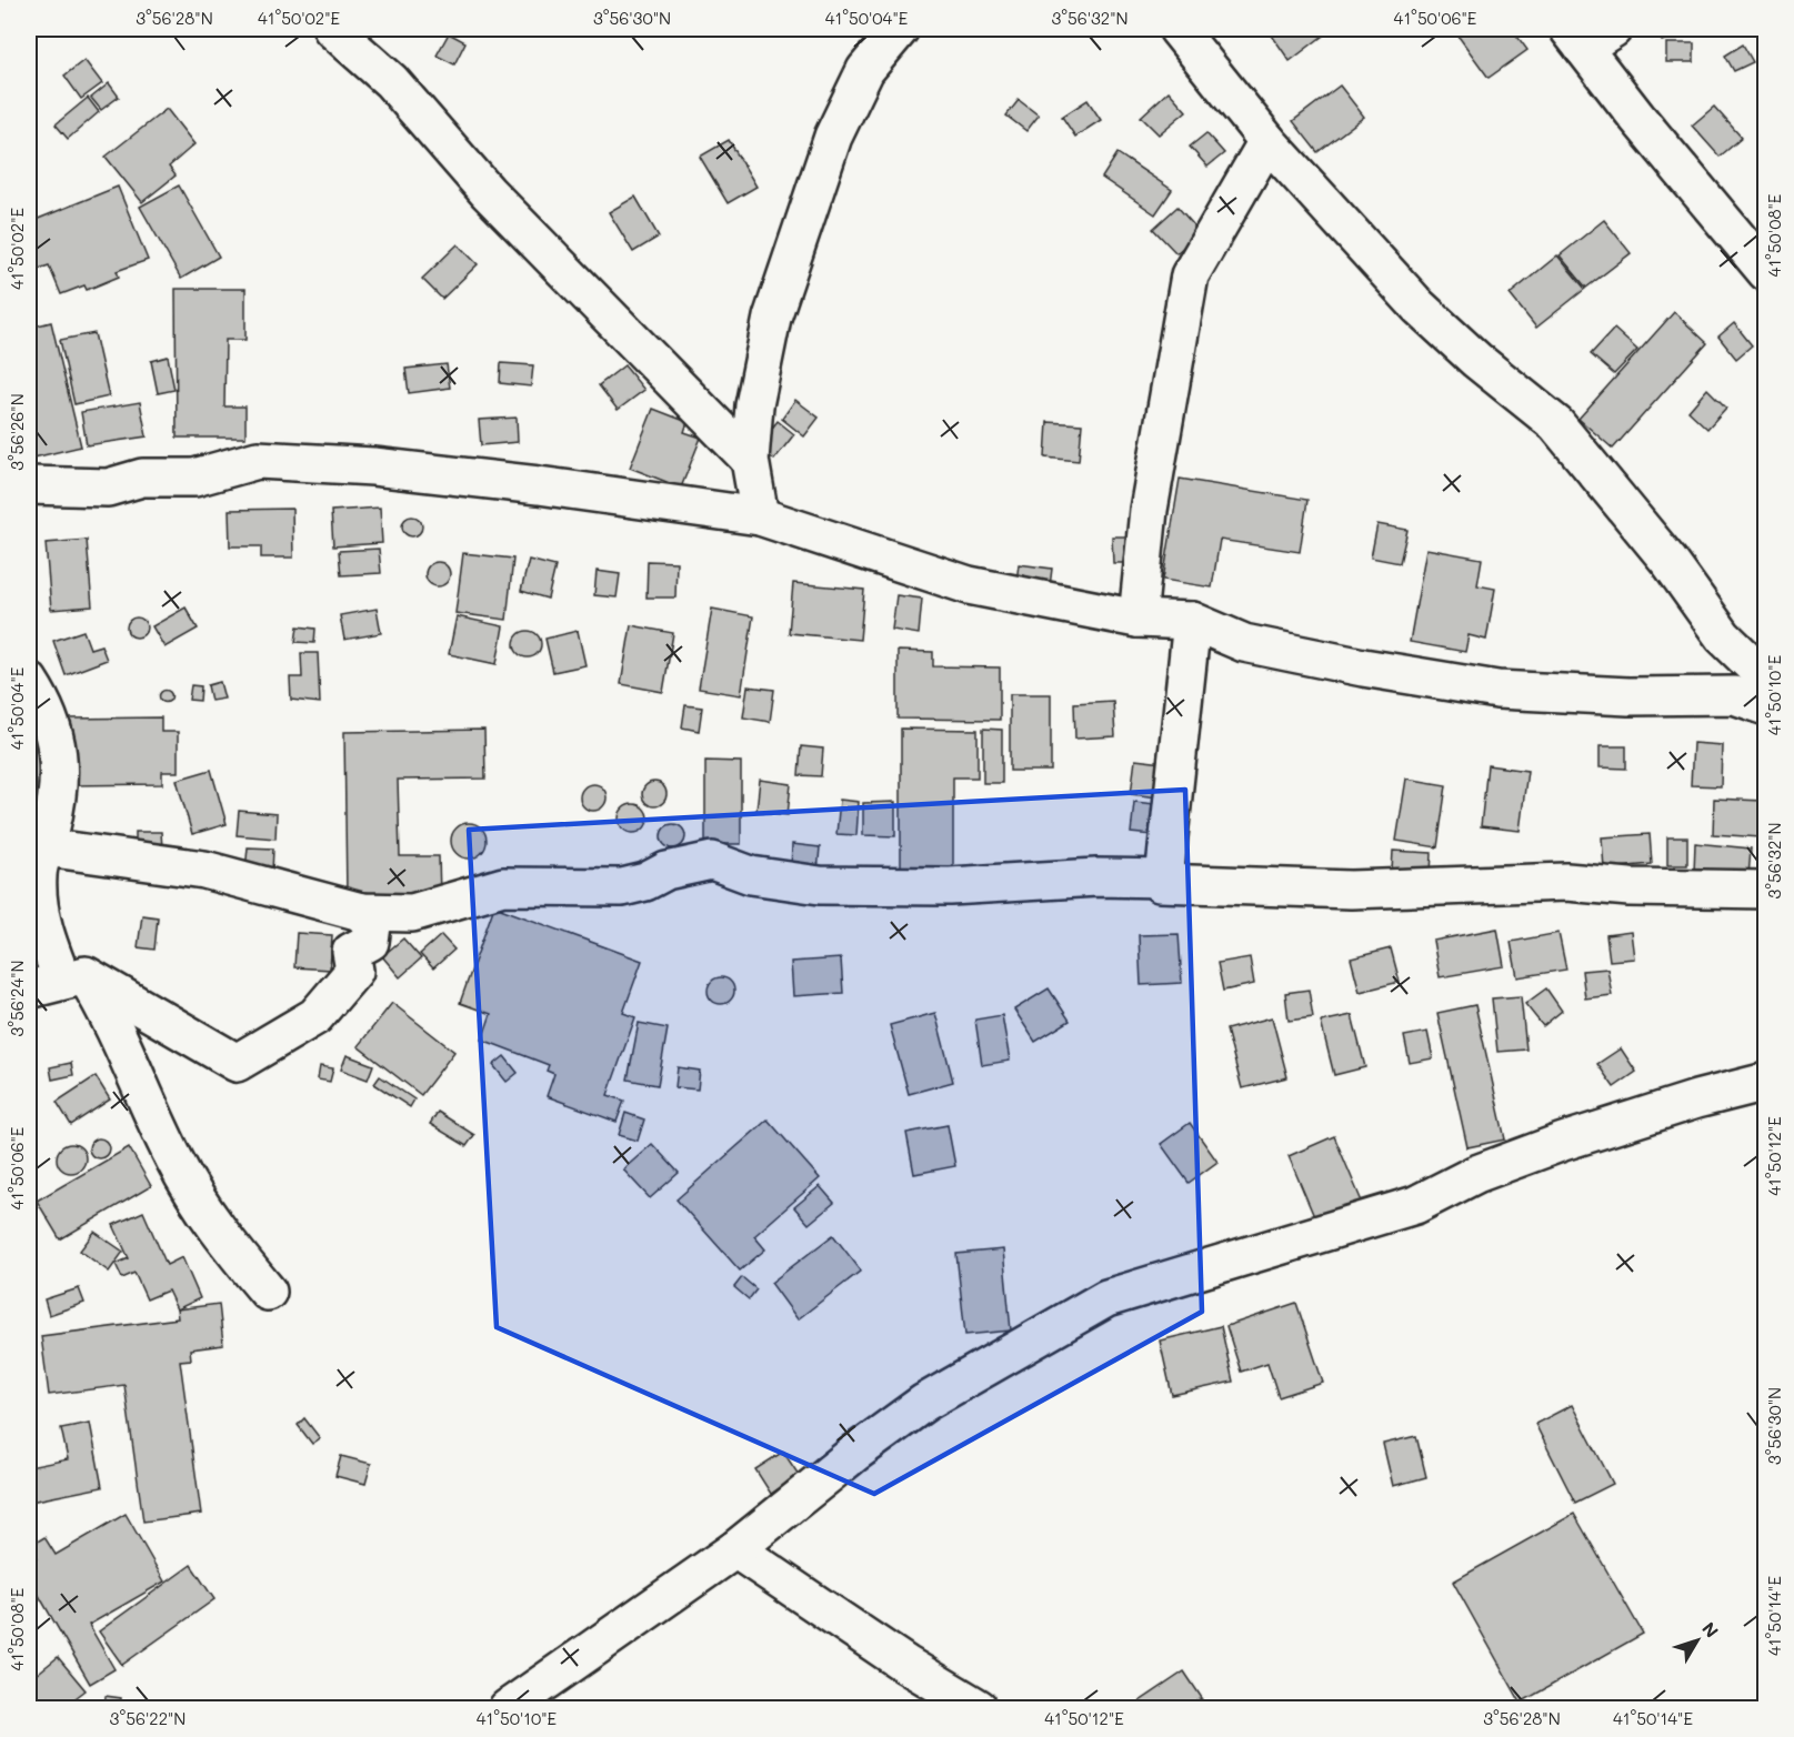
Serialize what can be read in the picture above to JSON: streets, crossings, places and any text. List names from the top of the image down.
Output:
{
  "north": "top right",
  "coordinates": [
    "3°56'28\"N",
    "41°50'02\"E",
    "3°56'30\"N",
    "41°50'04\"E",
    "3°56'32\"N",
    "41°50'06\"E",
    "41°50'08\"E",
    "3°56'26\"N",
    "41°50'10\"E",
    "3°56'24\"N",
    "41°50'12\"E",
    "41°50'14\"E",
    "3°56'22\"N"
  ]
}
